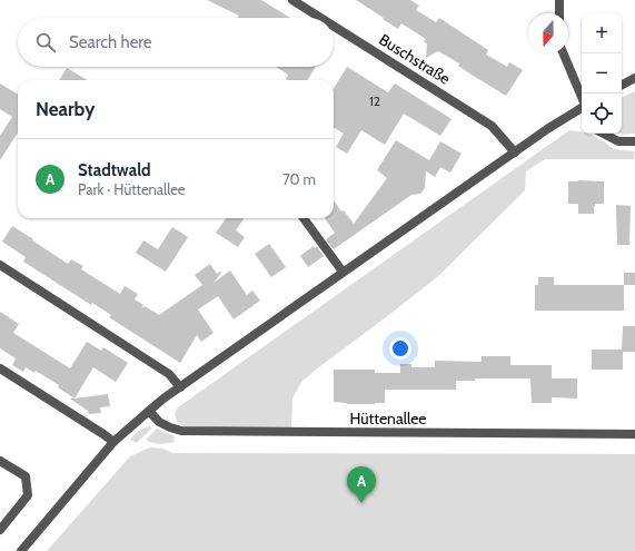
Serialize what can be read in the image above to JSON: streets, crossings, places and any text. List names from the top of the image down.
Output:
{
  "streets": {
    "street": ["Buschstraße", "Hüttenallee"]
  },
  "house_numbers": ["12"],
  "north": "bottom",
  "page": {
    "map_buttons": ["+", "−"],
    "search": "Search here",
    "heading": "Nearby",
    "list": [
      {
        "mark": "A",
        "name": "Stadtwald",
        "note": "Park · Hüttenallee",
        "value": "70 m"
      }
    ],
    "pins": "A"
  }
}
